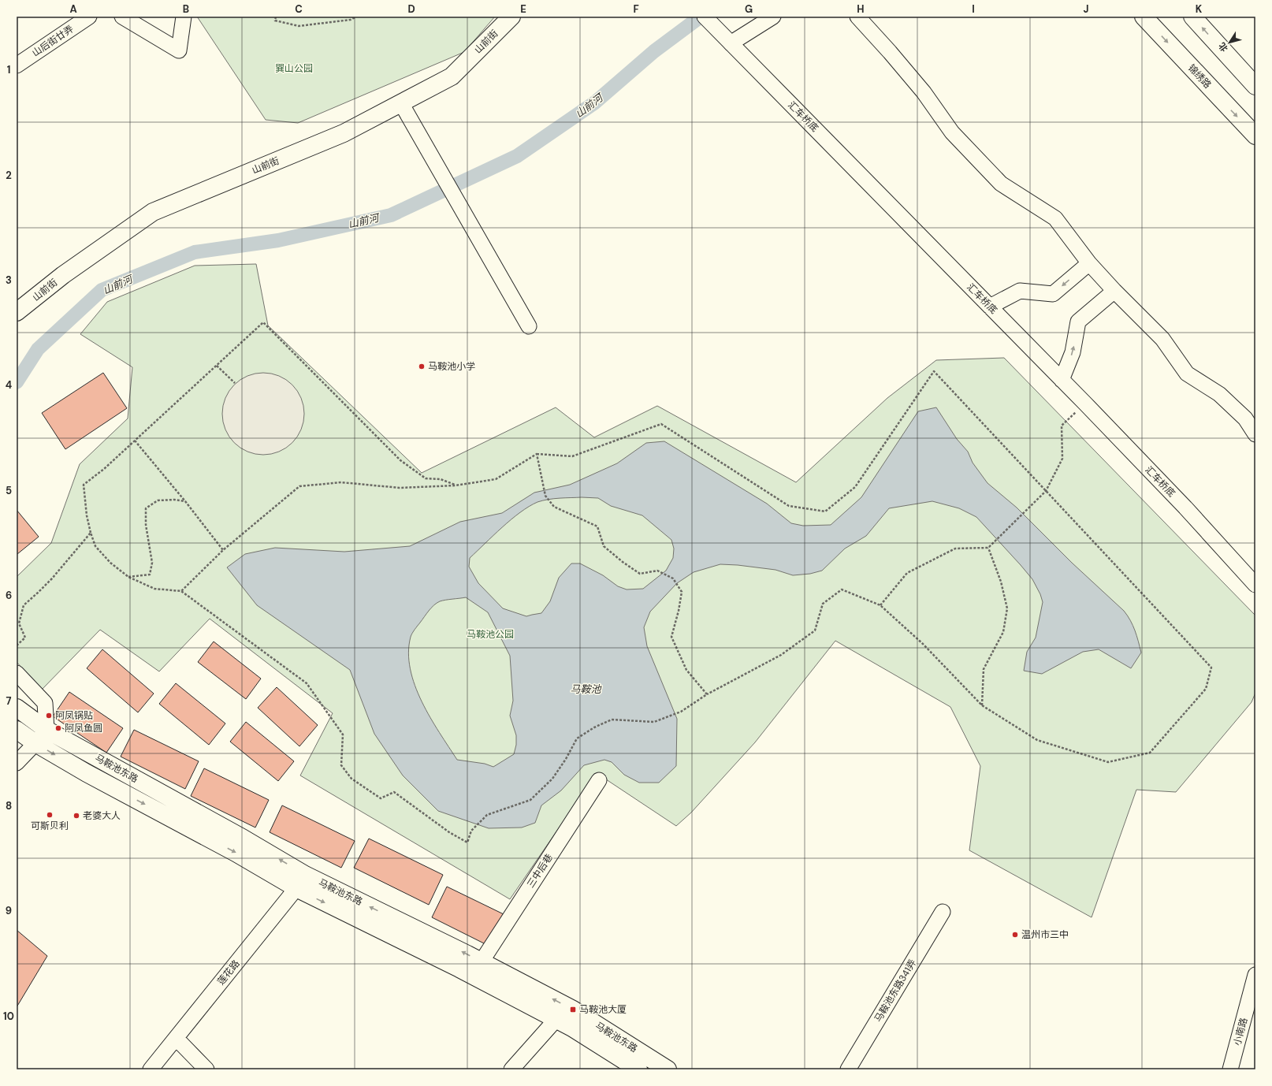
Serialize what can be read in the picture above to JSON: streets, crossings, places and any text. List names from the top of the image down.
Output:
{
  "streets": {
    "main road": ["山前街", "锦绣路", "马鞍池东路"],
    "street": [
      "山后街廿弄",
      "汇车桥底",
      "三中后巷",
      "莲花路",
      "马鞍池东路341弄",
      "小南路"
    ]
  },
  "crossings": [
    ["马鞍池东路", "三中后巷"],
    ["马鞍池东路", "莲花路"]
  ],
  "water": ["山前河", "马鞍池"],
  "parks": ["巽山公园", "马鞍池公园"],
  "places": {
    "other": [
      "马鞍池小学",
      "阿凤锅贴",
      "阿凤鱼圆",
      "可斯贝利",
      "老婆大人",
      "温州市三中"
    ],
    "transit": ["马鞍池大厦"]
  },
  "north": "bottom left",
  "grid": {
    "columns": [
      "A",
      "B",
      "C",
      "D",
      "E",
      "F",
      "G",
      "H",
      "I",
      "J",
      "K"
    ],
    "rows": [
      "1",
      "2",
      "3",
      "4",
      "5",
      "6",
      "7",
      "8",
      "9",
      "10"
    ]
  }
}
